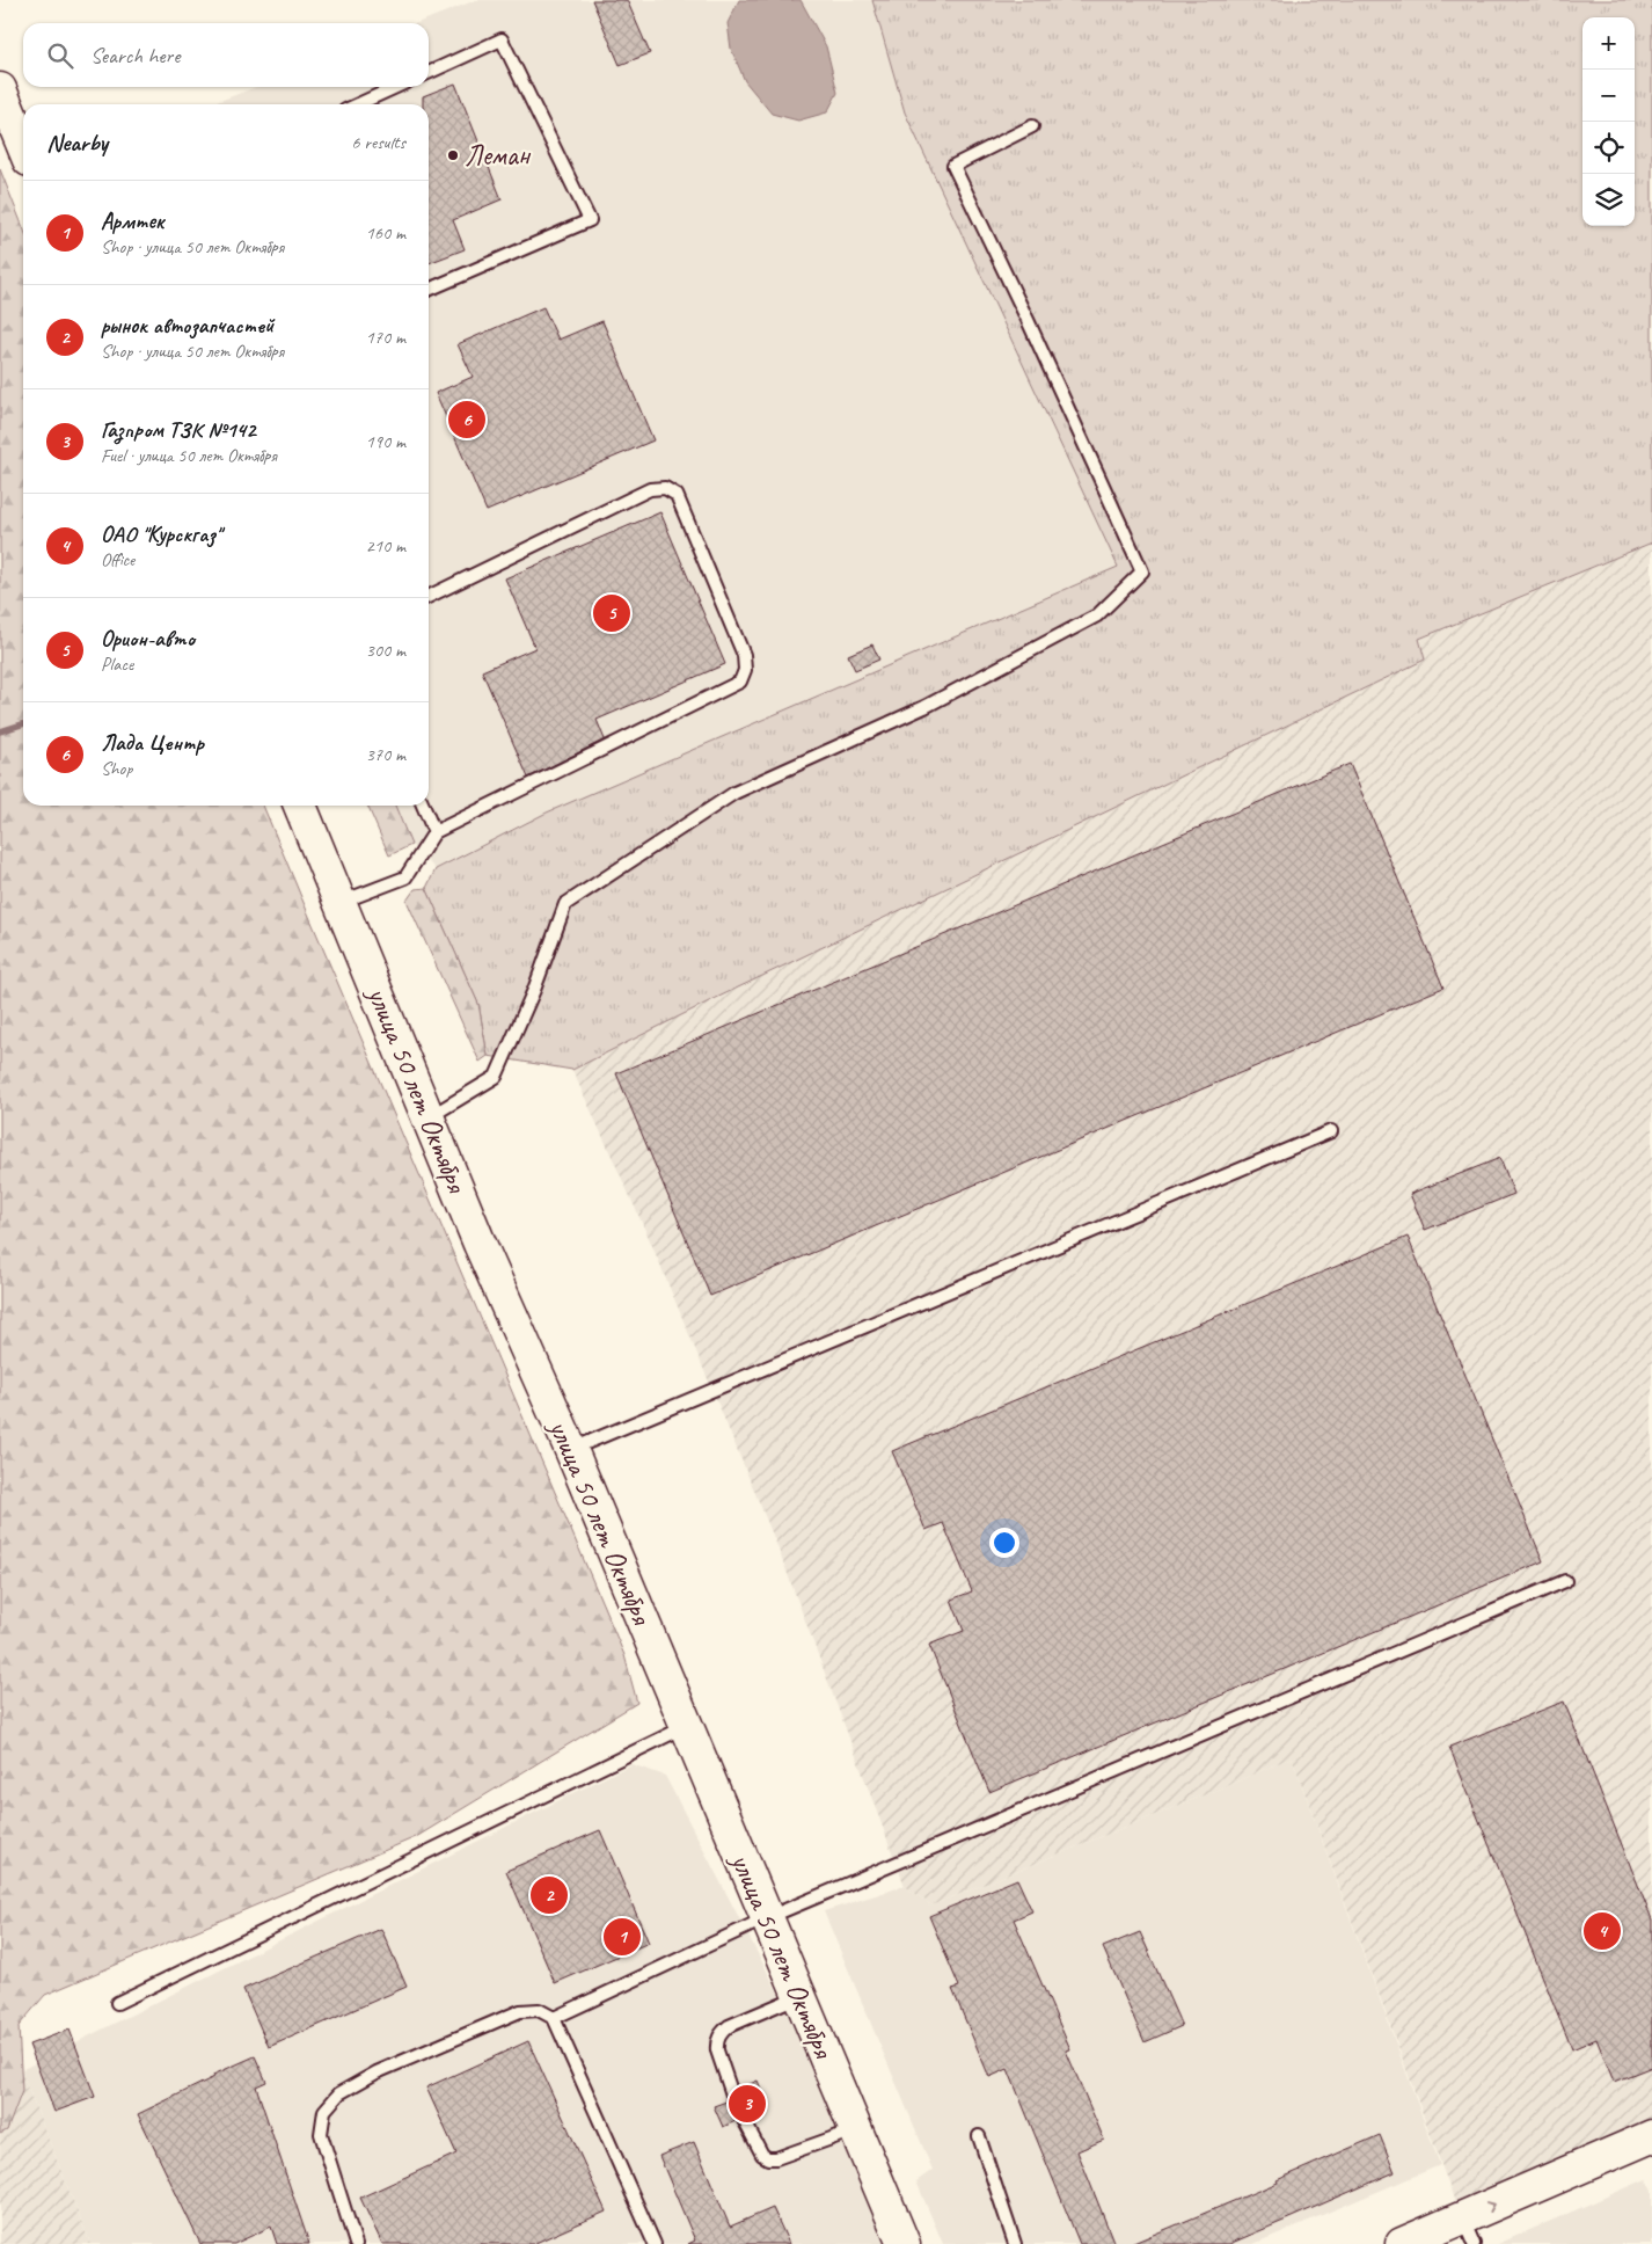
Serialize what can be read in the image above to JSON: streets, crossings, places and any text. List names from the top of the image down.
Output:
{
  "streets": {
    "main road": ["улица 50 лет Октября"]
  },
  "places": ["Леман"],
  "page": {
    "map_buttons": ["+", "−"],
    "search": "Search here",
    "heading": ["Nearby", "6 results"],
    "list": [
      {
        "mark": "1",
        "name": "Армтек",
        "note": "Shop · улица 50 лет Октября",
        "value": "160 m"
      },
      {
        "mark": "2",
        "name": "рынок автозапчастей",
        "note": "Shop · улица 50 лет Октября",
        "value": "170 m"
      },
      {
        "mark": "3",
        "name": "Газпром ТЗК №142",
        "note": "Fuel · улица 50 лет Октября",
        "value": "190 m"
      },
      {
        "mark": "4",
        "name": "ОАО \"Курскгаз\"",
        "note": "Office",
        "value": "210 m"
      },
      {
        "mark": "5",
        "name": "Орион-авто",
        "note": "Place",
        "value": "300 m"
      },
      {
        "mark": "6",
        "name": "Лада Центр",
        "note": "Shop",
        "value": "370 m"
      }
    ],
    "pins": [
      "6",
      "5",
      "2",
      "4",
      "1",
      "3"
    ]
  }
}
